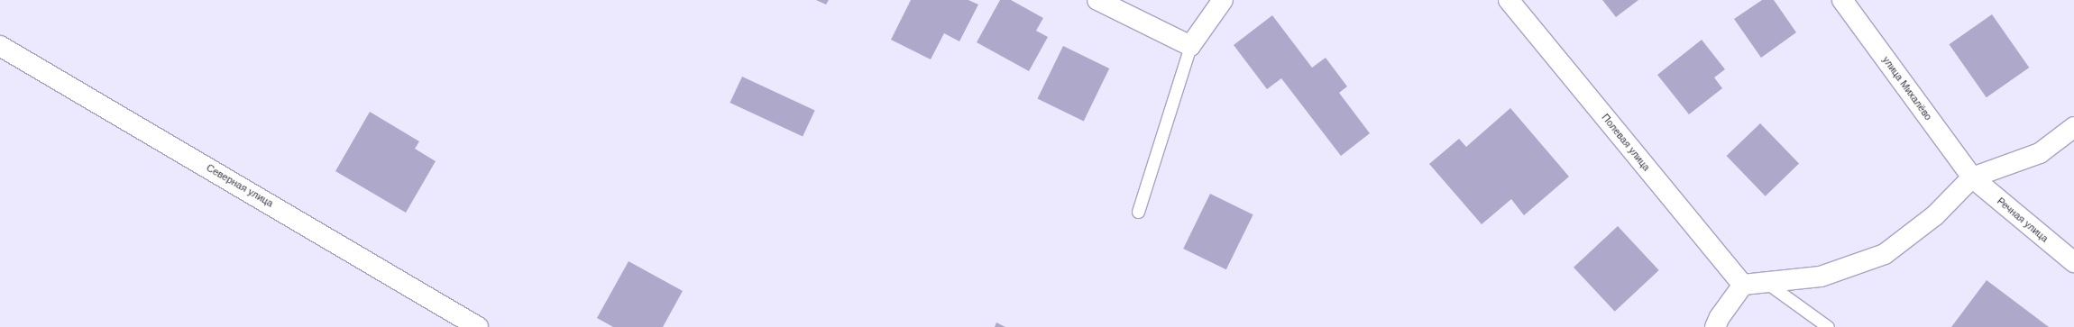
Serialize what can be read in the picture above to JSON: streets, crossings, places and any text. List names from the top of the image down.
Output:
{
  "streets": {
    "street": [
      "улица Михалёво",
      "Полевая улица",
      "Северная улица",
      "Речная улица"
    ]
  },
  "crossings": [
    ["улица Михалёво", "Речная улица"]
  ]
}
